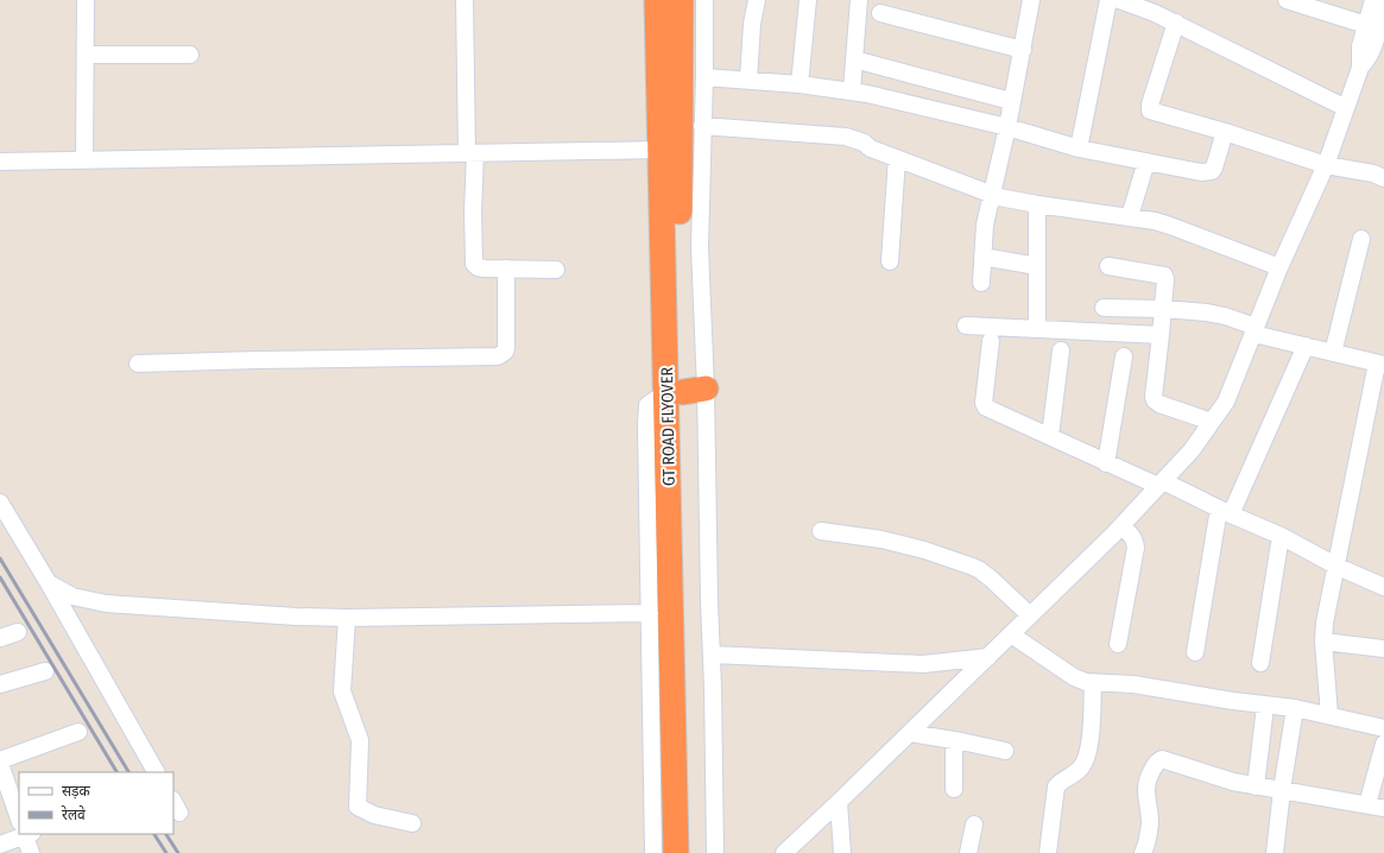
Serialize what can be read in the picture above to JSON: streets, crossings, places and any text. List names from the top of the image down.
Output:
{
  "streets": {
    "highway": ["GT ROAD FLYOVER"]
  },
  "legend": ["सड़क", "रेलवे"]
}
